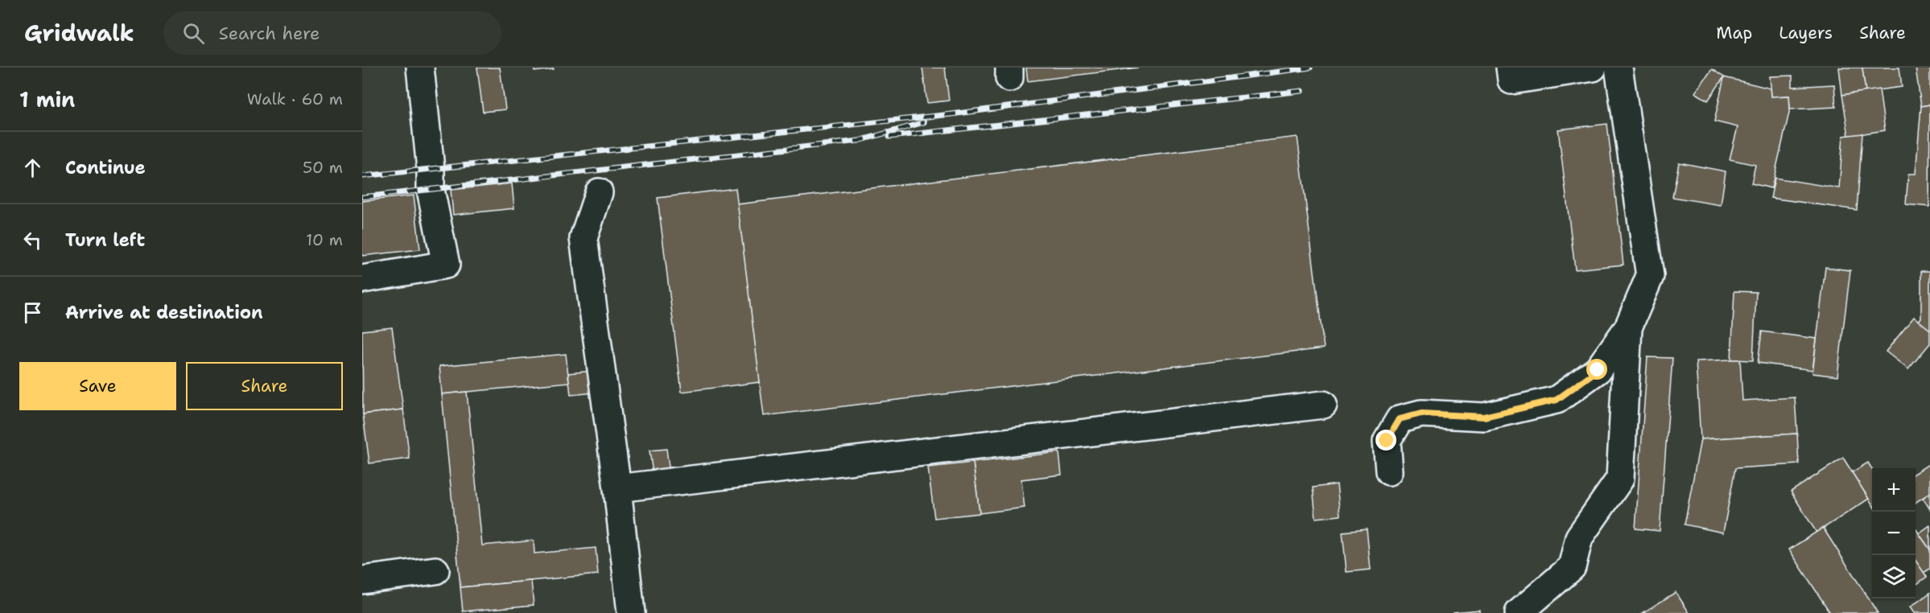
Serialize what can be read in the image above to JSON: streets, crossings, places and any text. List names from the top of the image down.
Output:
{
  "page": {
    "header": "Gridwalk",
    "search": "Search here",
    "nav": ["Map", "Layers", "Share"],
    "heading": ["1 min", "Walk · 60 m"],
    "list": [
      ["Continue", "50 m"],
      ["Turn left", "10 m"],
      "Arrive at destination"
    ],
    "buttons": ["Save", "Share"],
    "map_buttons": ["+", "−"]
  }
}
